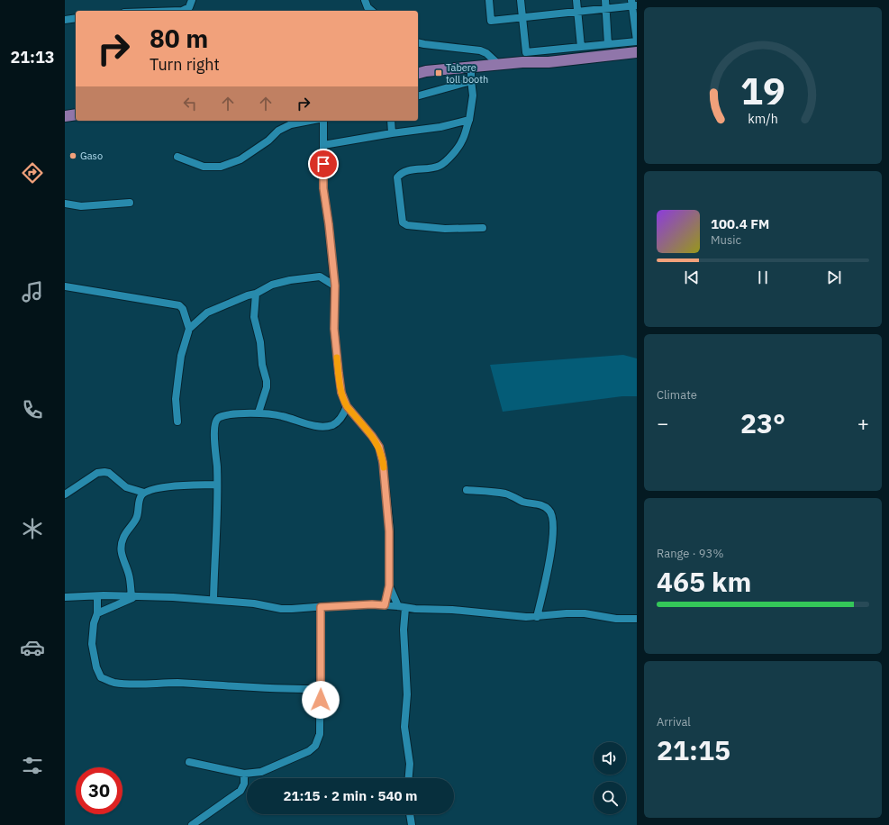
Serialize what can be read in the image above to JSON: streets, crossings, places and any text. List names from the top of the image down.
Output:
{
  "places": {
    "transit": ["Tabere toll booth"],
    "other": ["Gaso"]
  },
  "page": {
    "tabs": "21:13",
    "turn": ["80 m", "Turn right"],
    "song": ["100.4 FM", "Music"],
    "tile": [
      "Climate",
      ["Range · 93%", "465 km"],
      ["Arrival", "21:15"]
    ],
    "heat": ["−", "23°", "+"],
    "limit": "30",
    "trip": "21:15 · 2 min · 540 m",
    "gauge": ["19", "km/h"]
  }
}
